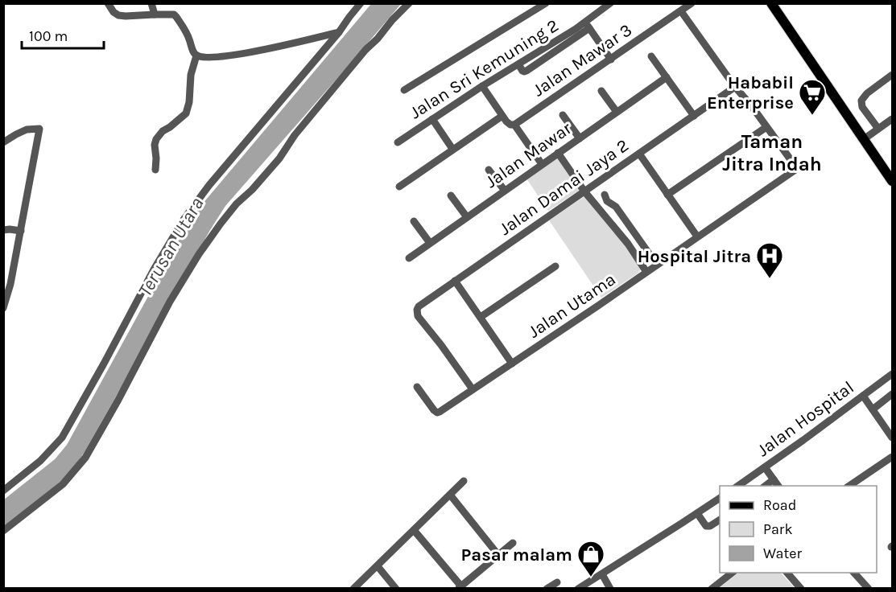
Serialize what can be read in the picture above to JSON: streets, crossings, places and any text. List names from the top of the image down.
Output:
{
  "streets": {
    "street": [
      "Jalan Mawar 3",
      "Jalan Sri Kemuning 2",
      "Jalan Mawar",
      "Jalan Damai Jaya 2",
      "Jalan Utama",
      "Jalan Hospital"
    ]
  },
  "crossings": [
    ["Jalan Damai Jaya 2", "Jalan Utama"]
  ],
  "districts": ["Taman Jitra Indah"],
  "water": ["Terusan Utara"],
  "places": {
    "supermarket": ["Hababil Enterprise"],
    "hospital": ["Hospital Jitra"],
    "shop": ["Pasar malam"]
  },
  "legend": ["Road", "Park", "Water"],
  "scale_bar": "100 m"
}
